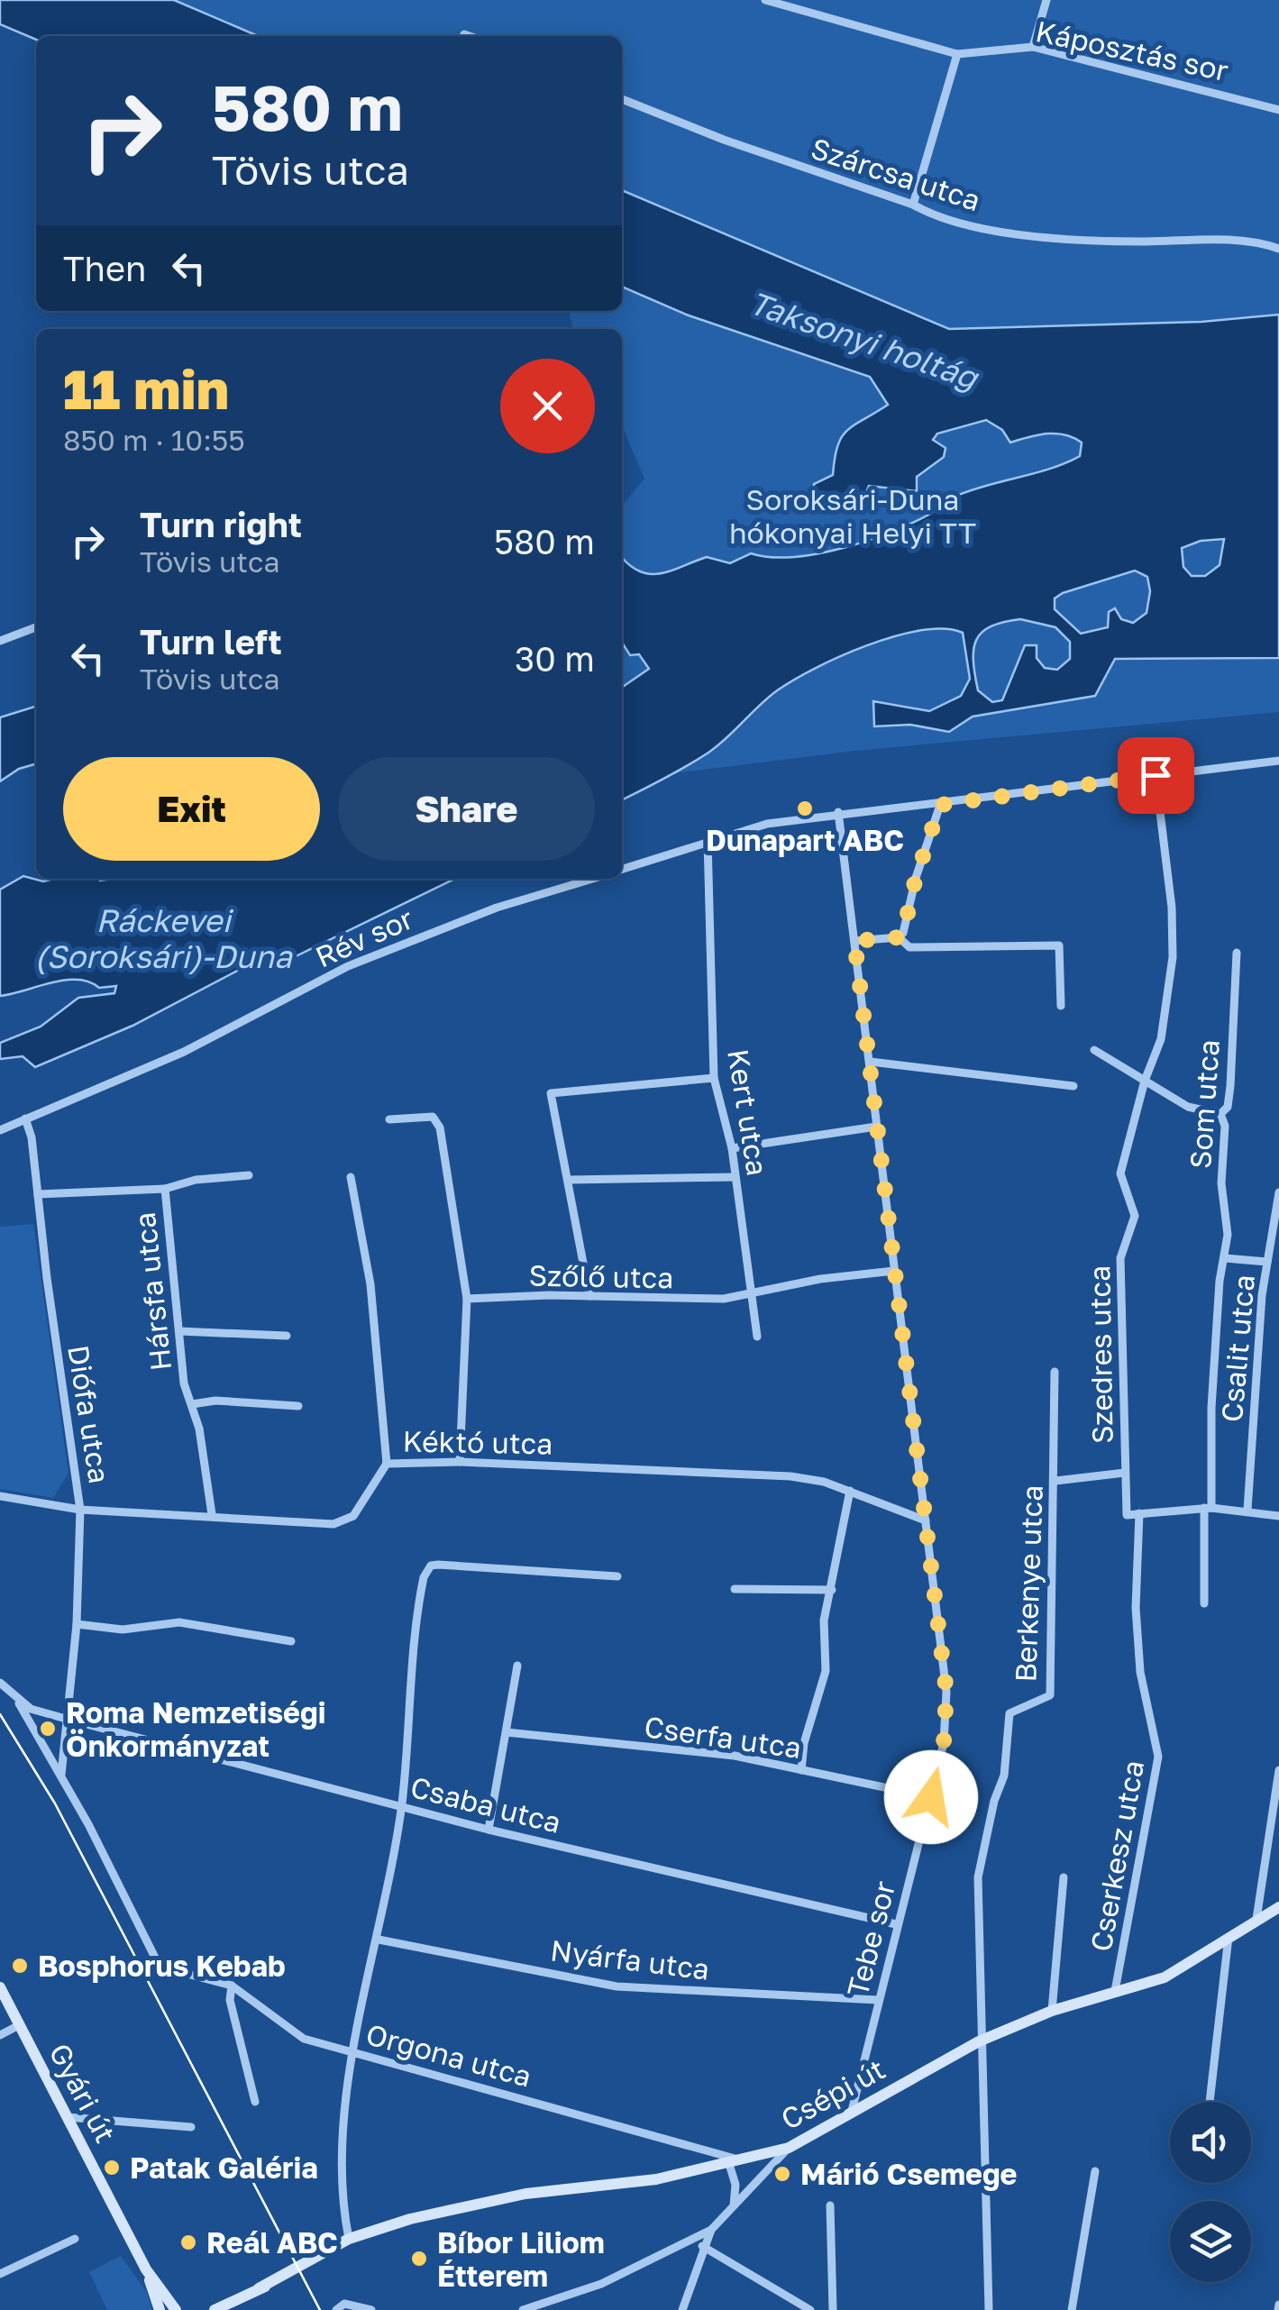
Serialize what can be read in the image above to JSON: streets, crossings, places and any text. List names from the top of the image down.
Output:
{
  "streets": {
    "street": [
      "Káposztás sor",
      "Szárcsa utca",
      "Rév sor",
      "Som utca",
      "Kert utca",
      "Szőlő utca",
      "Hársfa utca",
      "Csalit utca",
      "Szedres utca",
      "Diófa utca",
      "Kéktó utca",
      "Berkenye utca",
      "Cserfa utca",
      "Csaba utca",
      "Cserkesz utca",
      "Tebe sor",
      "Nyárfa utca",
      "Orgona utca",
      "Gyári út",
      "Csépi út"
    ]
  },
  "crossings": [
    ["Rév sor", "Diófa utca"],
    ["Kert utca", "Szőlő utca"],
    ["Szőlő utca", "Tebe sor"],
    ["Hársfa utca", "Diófa utca"],
    ["Hársfa utca", "Kéktó utca"],
    ["Szedres utca", "Cserkesz utca"],
    ["Diófa utca", "Kéktó utca"],
    ["Diófa utca", "Csaba utca"],
    ["Diófa utca", "Orgona utca"],
    ["Kéktó utca", "Tebe sor"],
    ["Berkenye utca", "Csépi út"],
    ["Cserfa utca", "Tebe sor"],
    ["Csaba utca", "Tebe sor"],
    ["Cserkesz utca", "Csépi út"],
    ["Tebe sor", "Nyárfa utca"],
    ["Tebe sor", "Csépi út"],
    ["Orgona utca", "Csépi út"]
  ],
  "water": ["Taksonyi holtág", "Ráckevei (Soroksári)-Duna"],
  "parks": ["Soroksári-Duna hókonyai Helyi TT"],
  "places": [
    "Dunapart ABC",
    "Roma Nemzetiségi Önkormányzat",
    "Bosphorus Kebab",
    "Patak Galéria",
    "Márió Csemege",
    "Reál ABC",
    "Bíbor Liliom Étterem"
  ],
  "page": {
    "turn": ["580 m", "Tövis utca"],
    "then": "Then",
    "heading": ["11 min", "850 m · 10:55"],
    "list": [
      {
        "name": "Turn right",
        "note": "Tövis utca",
        "value": "580 m"
      },
      {
        "name": "Turn left",
        "note": "Tövis utca",
        "value": "30 m"
      }
    ],
    "buttons": ["Exit", "Share"]
  }
}
